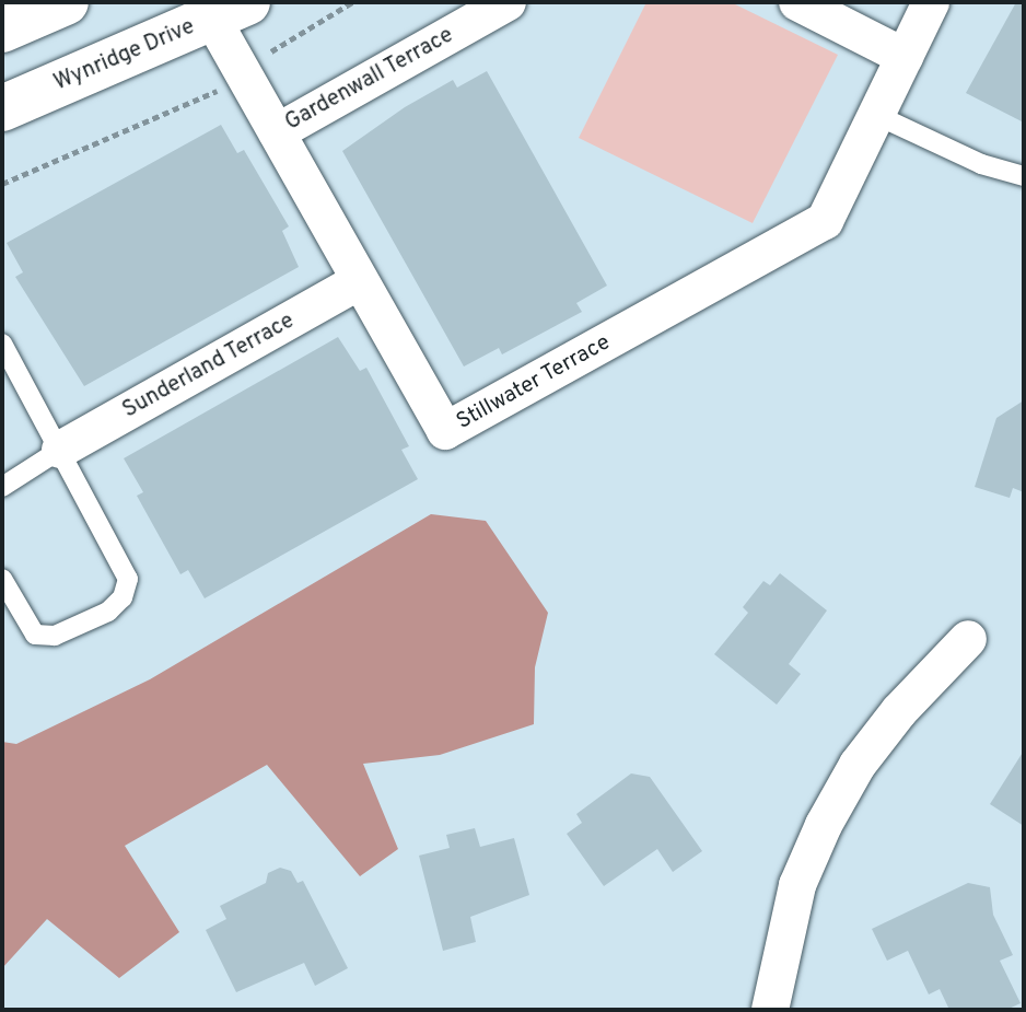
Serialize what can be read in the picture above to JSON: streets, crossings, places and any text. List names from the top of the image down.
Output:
{
  "streets": {
    "street": [
      "Wynridge Drive",
      "Gardenwall Terrace",
      "Sunderland Terrace",
      "Stillwater Terrace"
    ]
  },
  "crossings": [
    ["Wynridge Drive", "Stillwater Terrace"],
    ["Gardenwall Terrace", "Stillwater Terrace"],
    ["Sunderland Terrace", "Stillwater Terrace"]
  ]
}
